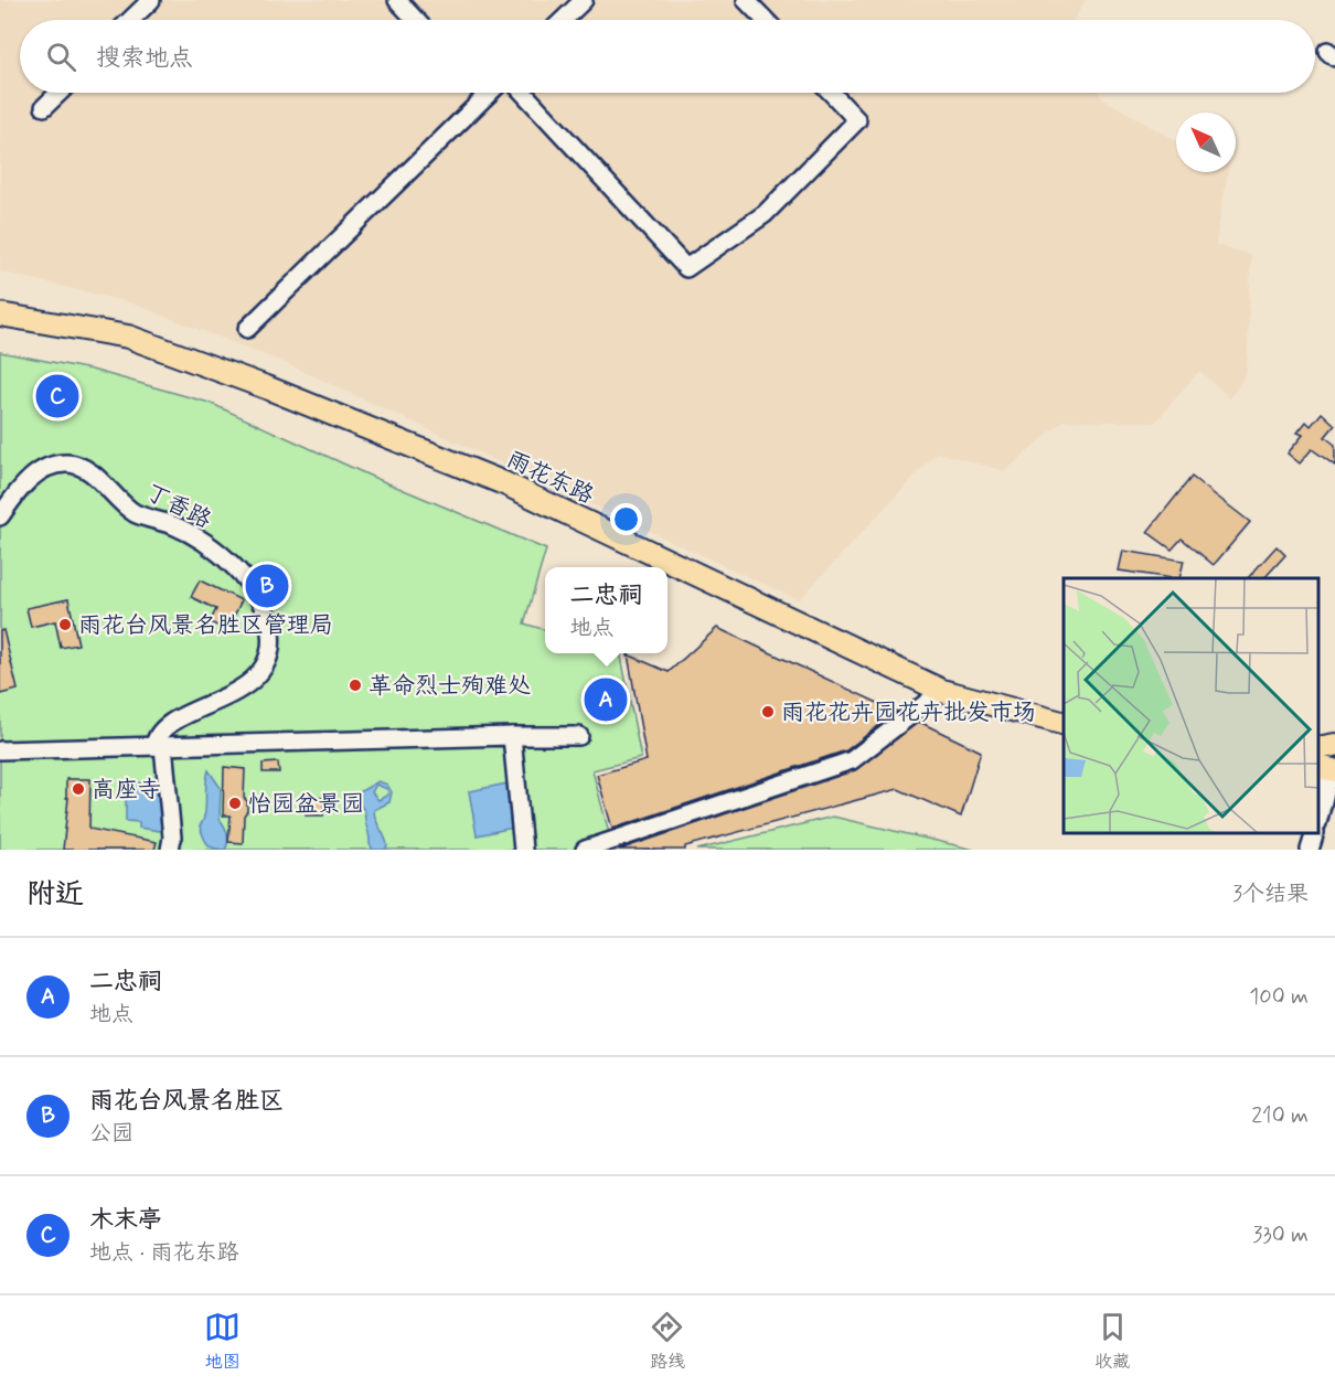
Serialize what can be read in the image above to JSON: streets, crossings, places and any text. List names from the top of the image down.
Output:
{
  "streets": {
    "main road": ["雨花东路"],
    "street": ["丁香路"]
  },
  "places": [
    "雨花台风景名胜区管理局",
    "革命烈士殉难处",
    "雨花花卉园花卉批发市场",
    "高座寺",
    "怡园盆景园"
  ],
  "north": "top left",
  "page": {
    "search": "搜索地点",
    "pins": ["C", "B", "A"],
    "popup": ["二忠祠", "地点"],
    "heading": ["附近", "3个结果"],
    "list": [
      {
        "mark": "A",
        "name": "二忠祠",
        "note": "地点",
        "value": "100 m"
      },
      {
        "mark": "B",
        "name": "雨花台风景名胜区",
        "note": "公园",
        "value": "210 m"
      },
      {
        "mark": "C",
        "name": "木末亭",
        "note": "地点 · 雨花东路",
        "value": "330 m"
      }
    ],
    "nav": ["地图", "路线", "收藏"]
  }
}
